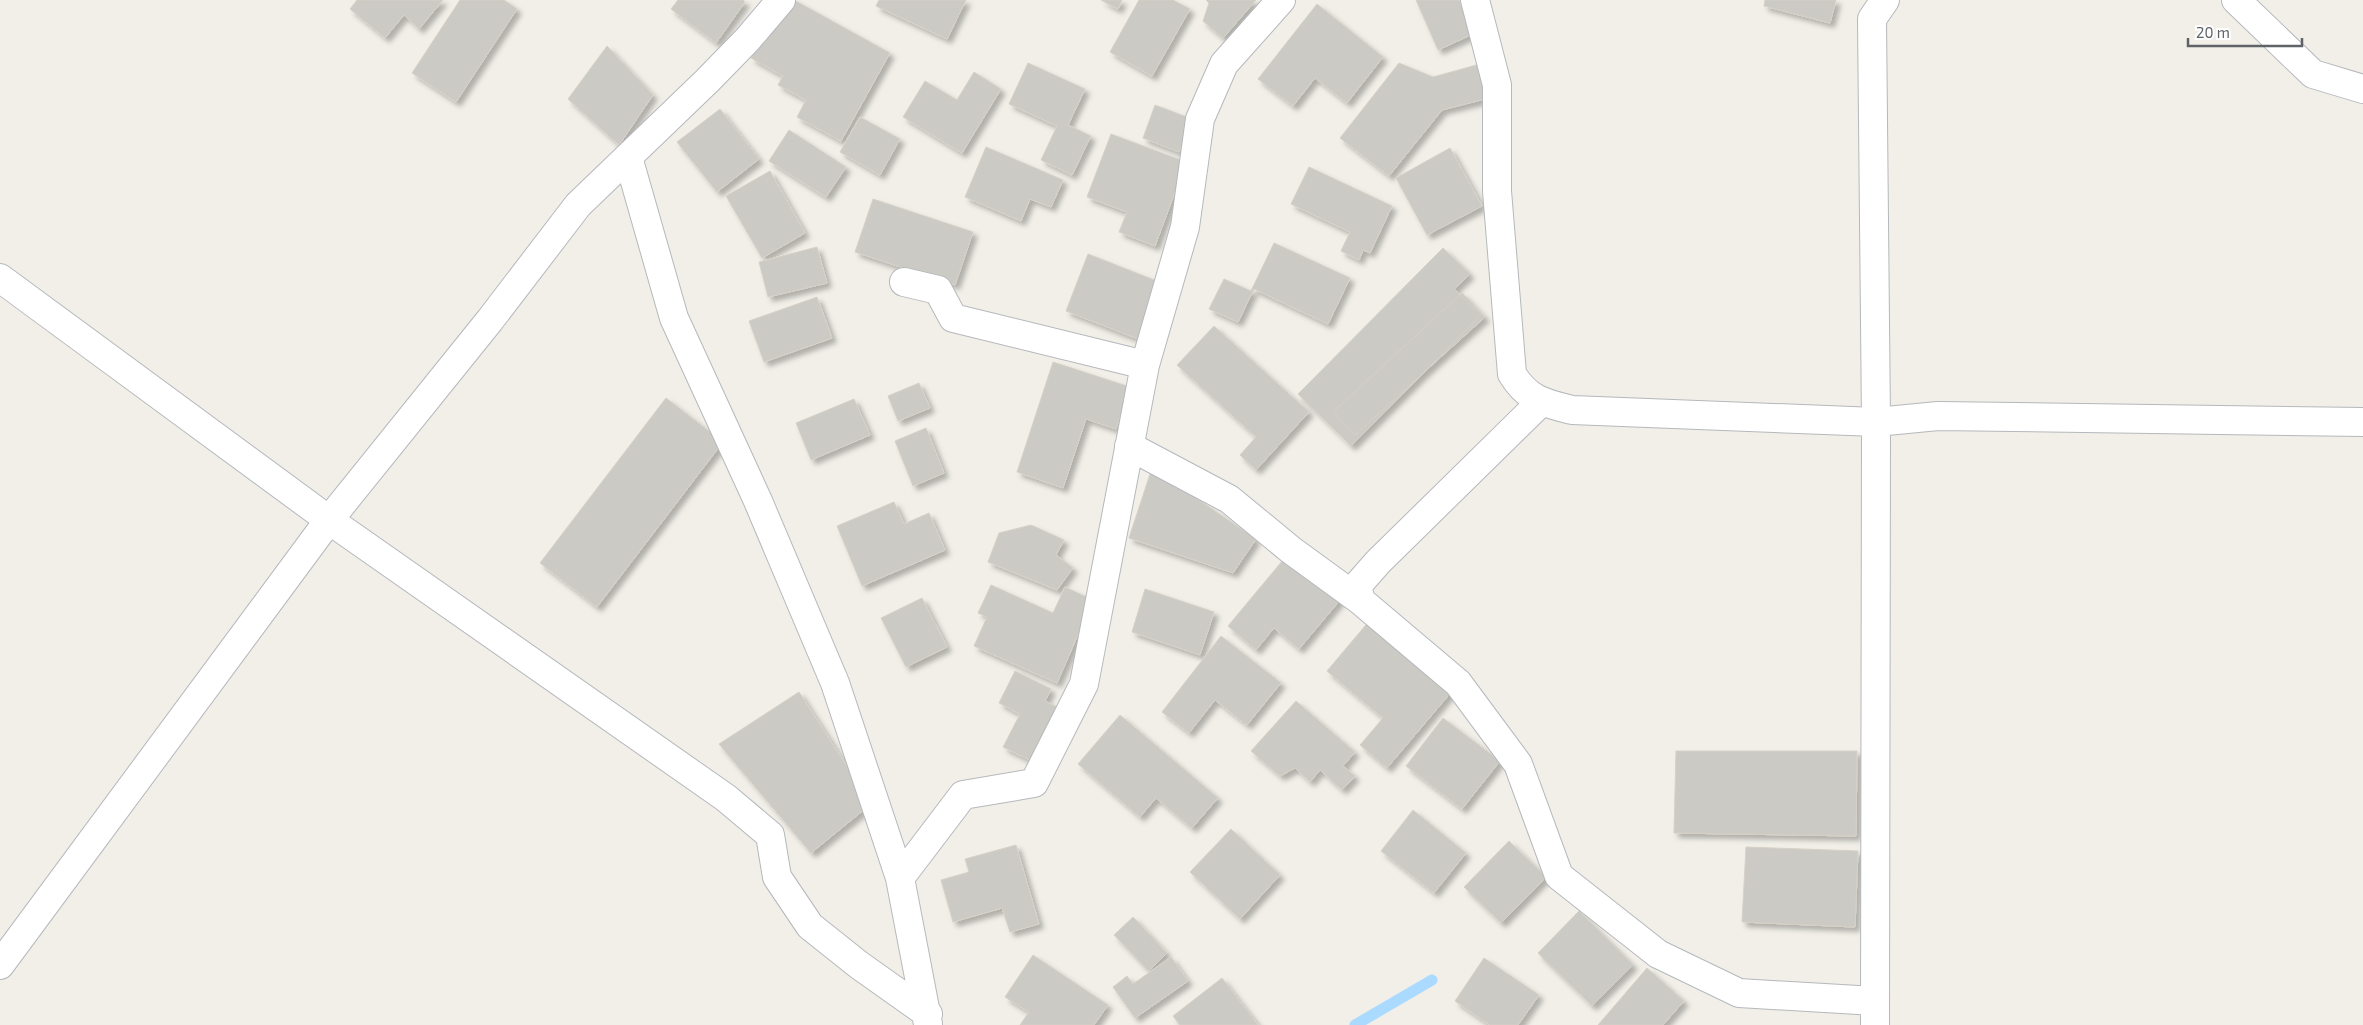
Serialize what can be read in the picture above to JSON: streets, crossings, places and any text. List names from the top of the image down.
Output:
{
  "scale_bar": "20 m"
}
